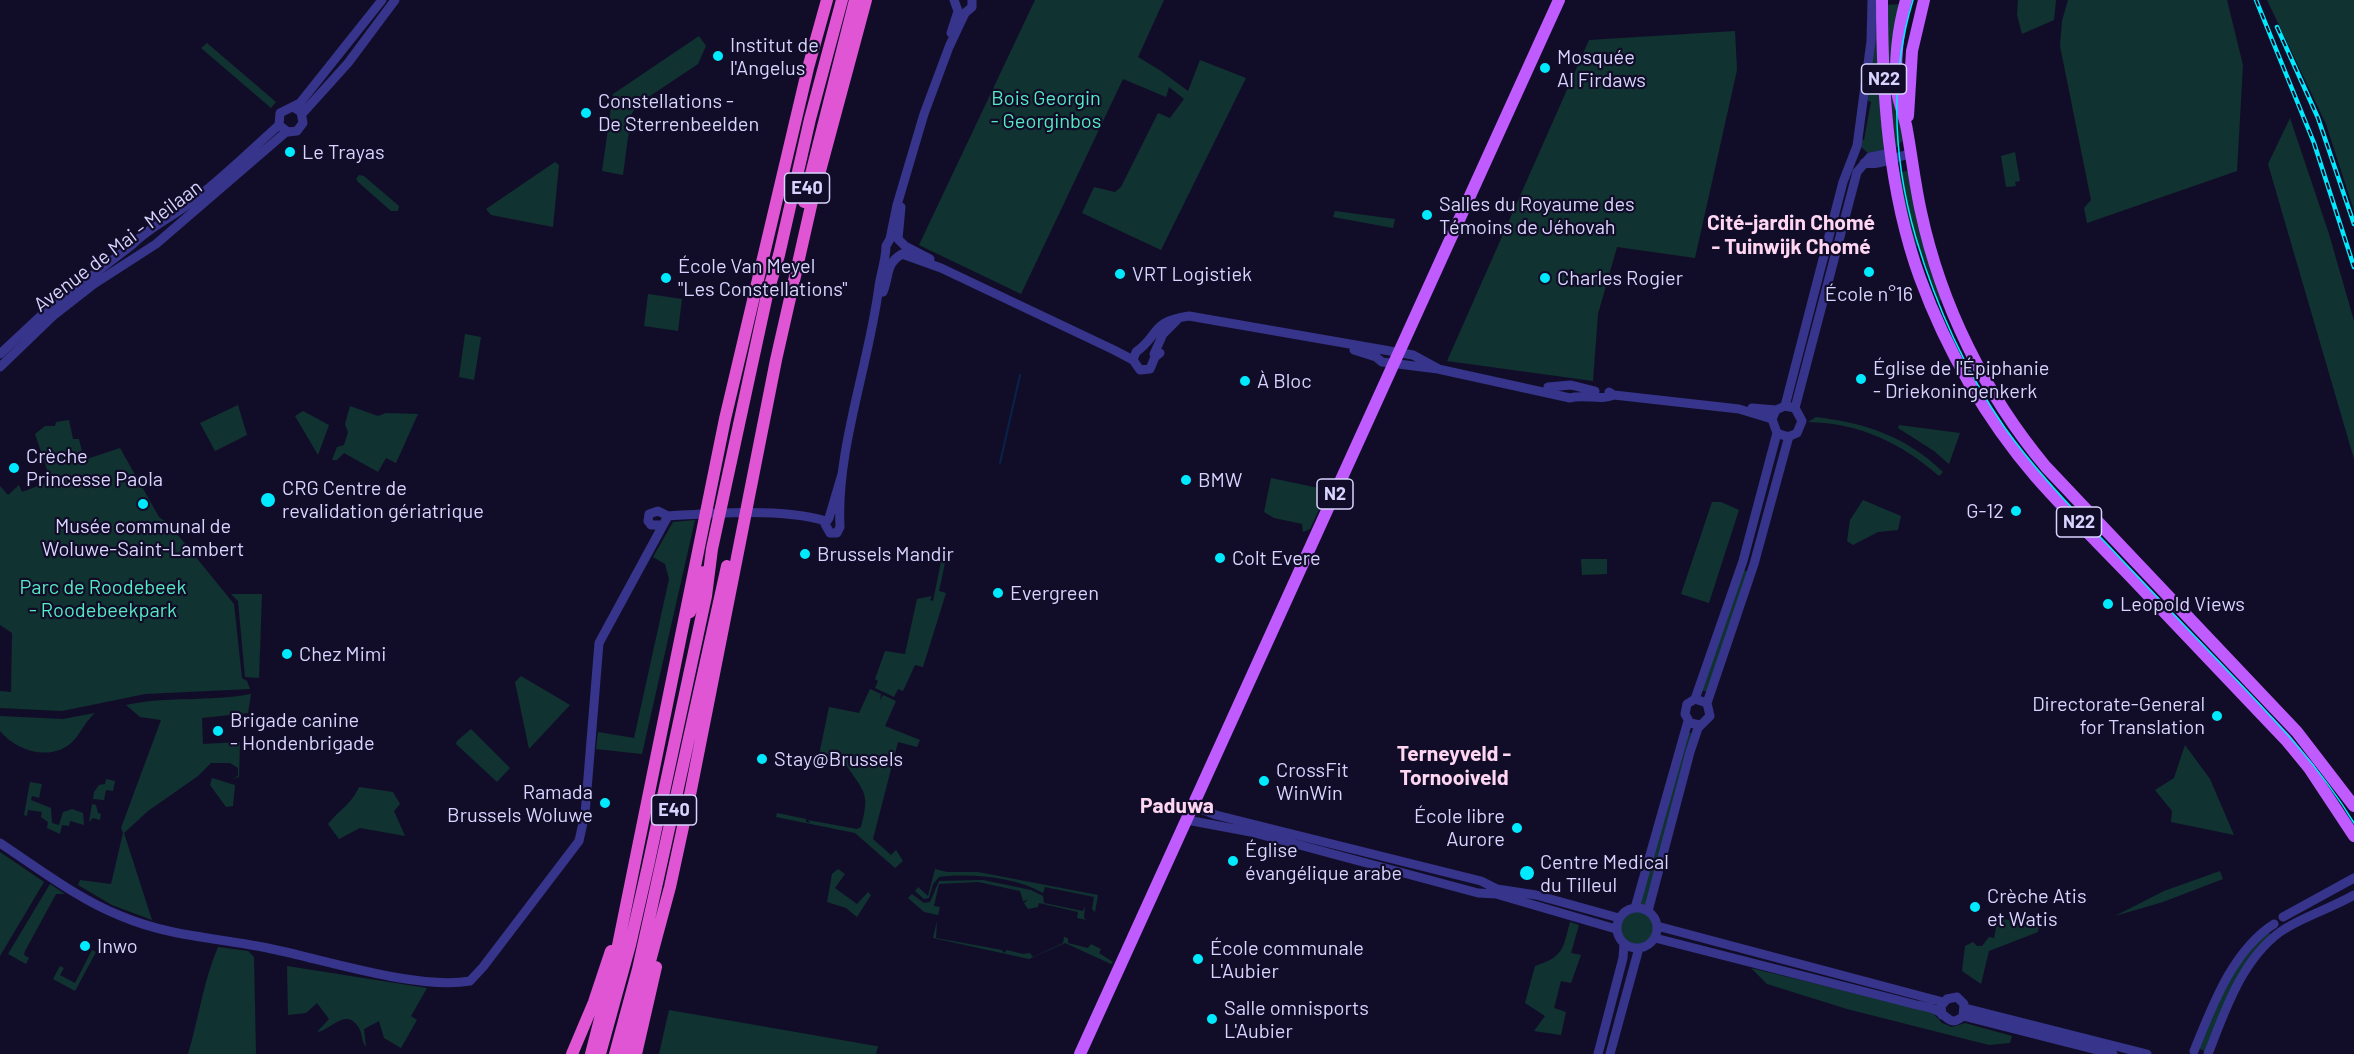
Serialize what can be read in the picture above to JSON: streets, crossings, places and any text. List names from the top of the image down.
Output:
{
  "streets": {
    "highway": ["E40"],
    "main road": ["N22", "N2"],
    "street": ["Avenue de Mai - Meilaan"]
  },
  "districts": ["Cité-jardin Chomé - Tuinwijk Chomé", "Terneyveld - Tornooiveld", "Paduwa"],
  "parks": ["Bois Georgin - Georginbos", "Parc de Roodebeek - Roodebeekpark"],
  "places": [
    "Institut de l'Angelus",
    "Mosquée Al Firdaws",
    "Constellations - De Sterrenbeelden",
    "Le Trayas",
    "Salles du Royaume des Témoins de Jéhovah",
    "École n°16",
    "VRT Logistiek",
    "École Van Meyel \"Les Constellations\"",
    "Charles Rogier",
    "Église de l'Épiphanie - Driekoningenkerk",
    "À Bloc",
    "Crèche Princesse Paola",
    "BMW",
    "CRG Centre de revalidation gériatrique",
    "Musée communal de Woluwe-Saint-Lambert",
    "G-12",
    "Brussels Mandir",
    "Colt Evere",
    "Evergreen",
    "Leopold Views",
    "Chez Mimi",
    "Directorate-General for Translation",
    "Brigade canine - Hondenbrigade",
    "Stay@Brussels",
    "CrossFit WinWin",
    "Ramada Brussels Woluwe",
    "École libre Aurore",
    "Église évangélique arabe",
    "Centre Medical du Tilleul",
    "Crèche Atis et Watis",
    "Inwo",
    "École communale L'Aubier",
    "Salle omnisports L'Aubier"
  ]
}
